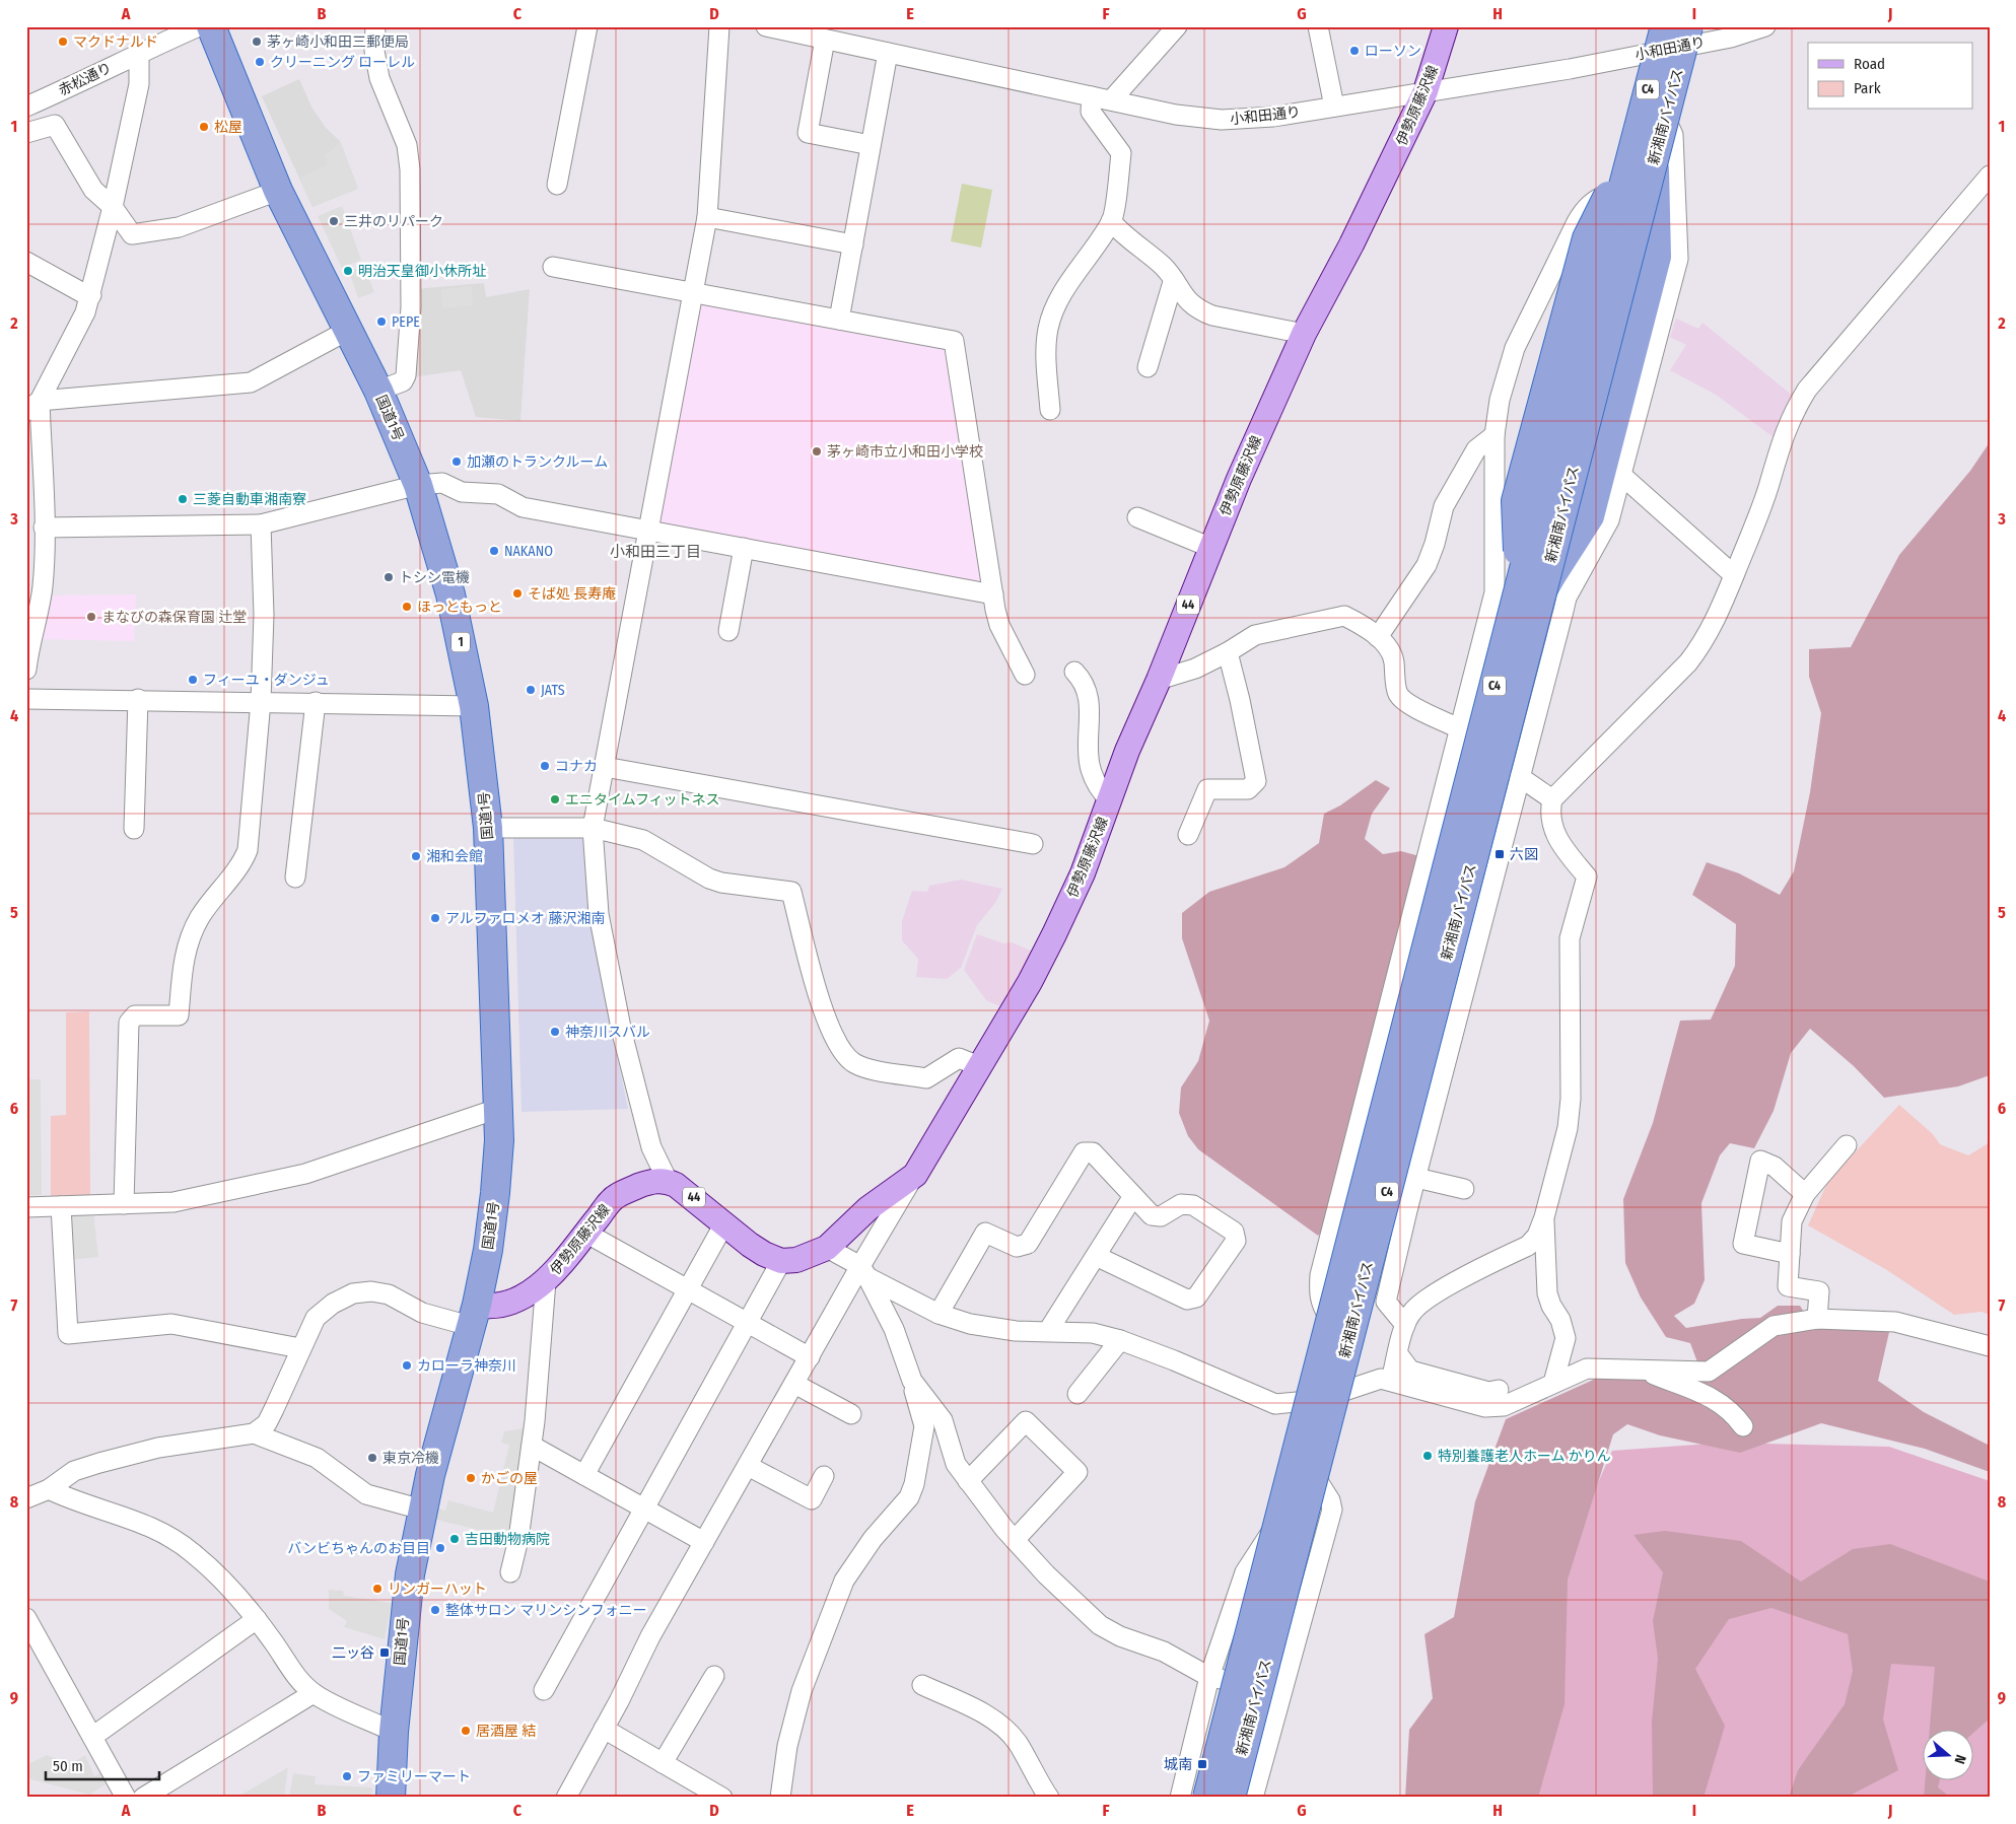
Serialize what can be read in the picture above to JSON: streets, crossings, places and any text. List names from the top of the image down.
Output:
{
  "streets": {
    "highway": [
      "C4",
      "新湘南バイパス",
      "国道1号",
      "1"
    ],
    "main road": ["伊勢原藤沢線", "44"],
    "street": ["小和田通り", "赤松通り"]
  },
  "crossings": [
    ["小和田通り", "伊勢原藤沢線"],
    ["小和田通り", "新湘南バイパス"],
    ["伊勢原藤沢線", "国道1号"],
    ["伊勢原藤沢線", "44"]
  ],
  "districts": ["小和田三丁目"],
  "places": {
    "other": [
      "マクドナルド",
      "茅ヶ崎小和田三郵便局",
      "ローソン",
      "クリーニング ローレル",
      "松屋",
      "三井のリパーク",
      "明治天皇御小休所址",
      "PEPE",
      "茅ヶ崎市立小和田小学校",
      "加瀬のトランクルーム",
      "三菱自動車湘南寮",
      "NAKANO",
      "トシン電機",
      "そば処 長寿庵",
      "ほっともっと",
      "まなびの森保育園 辻堂",
      "フィーユ・ダンジュ",
      "JATS",
      "コナカ",
      "エニタイムフィットネス",
      "湘和会館",
      "アルファロメオ 藤沢湘南",
      "神奈川スバル",
      "カローラ神奈川",
      "特別養護老人ホーム かりん",
      "東京冷機",
      "かごの屋",
      "吉田動物病院",
      "バンビちゃんのお目目",
      "リンガーハット",
      "整体サロン マリンシンフォニー",
      "居酒屋 結",
      "ファミリーマート"
    ],
    "transit": ["六図", "二ッ谷", "城南"]
  },
  "legend": ["Road", "Park"],
  "scale_bar": "50 m",
  "north": "right",
  "grid": {
    "columns": [
      "A",
      "B",
      "C",
      "D",
      "E",
      "F",
      "G",
      "H",
      "I",
      "J"
    ],
    "rows": [
      "1",
      "2",
      "3",
      "4",
      "5",
      "6",
      "7",
      "8",
      "9"
    ]
  }
}
